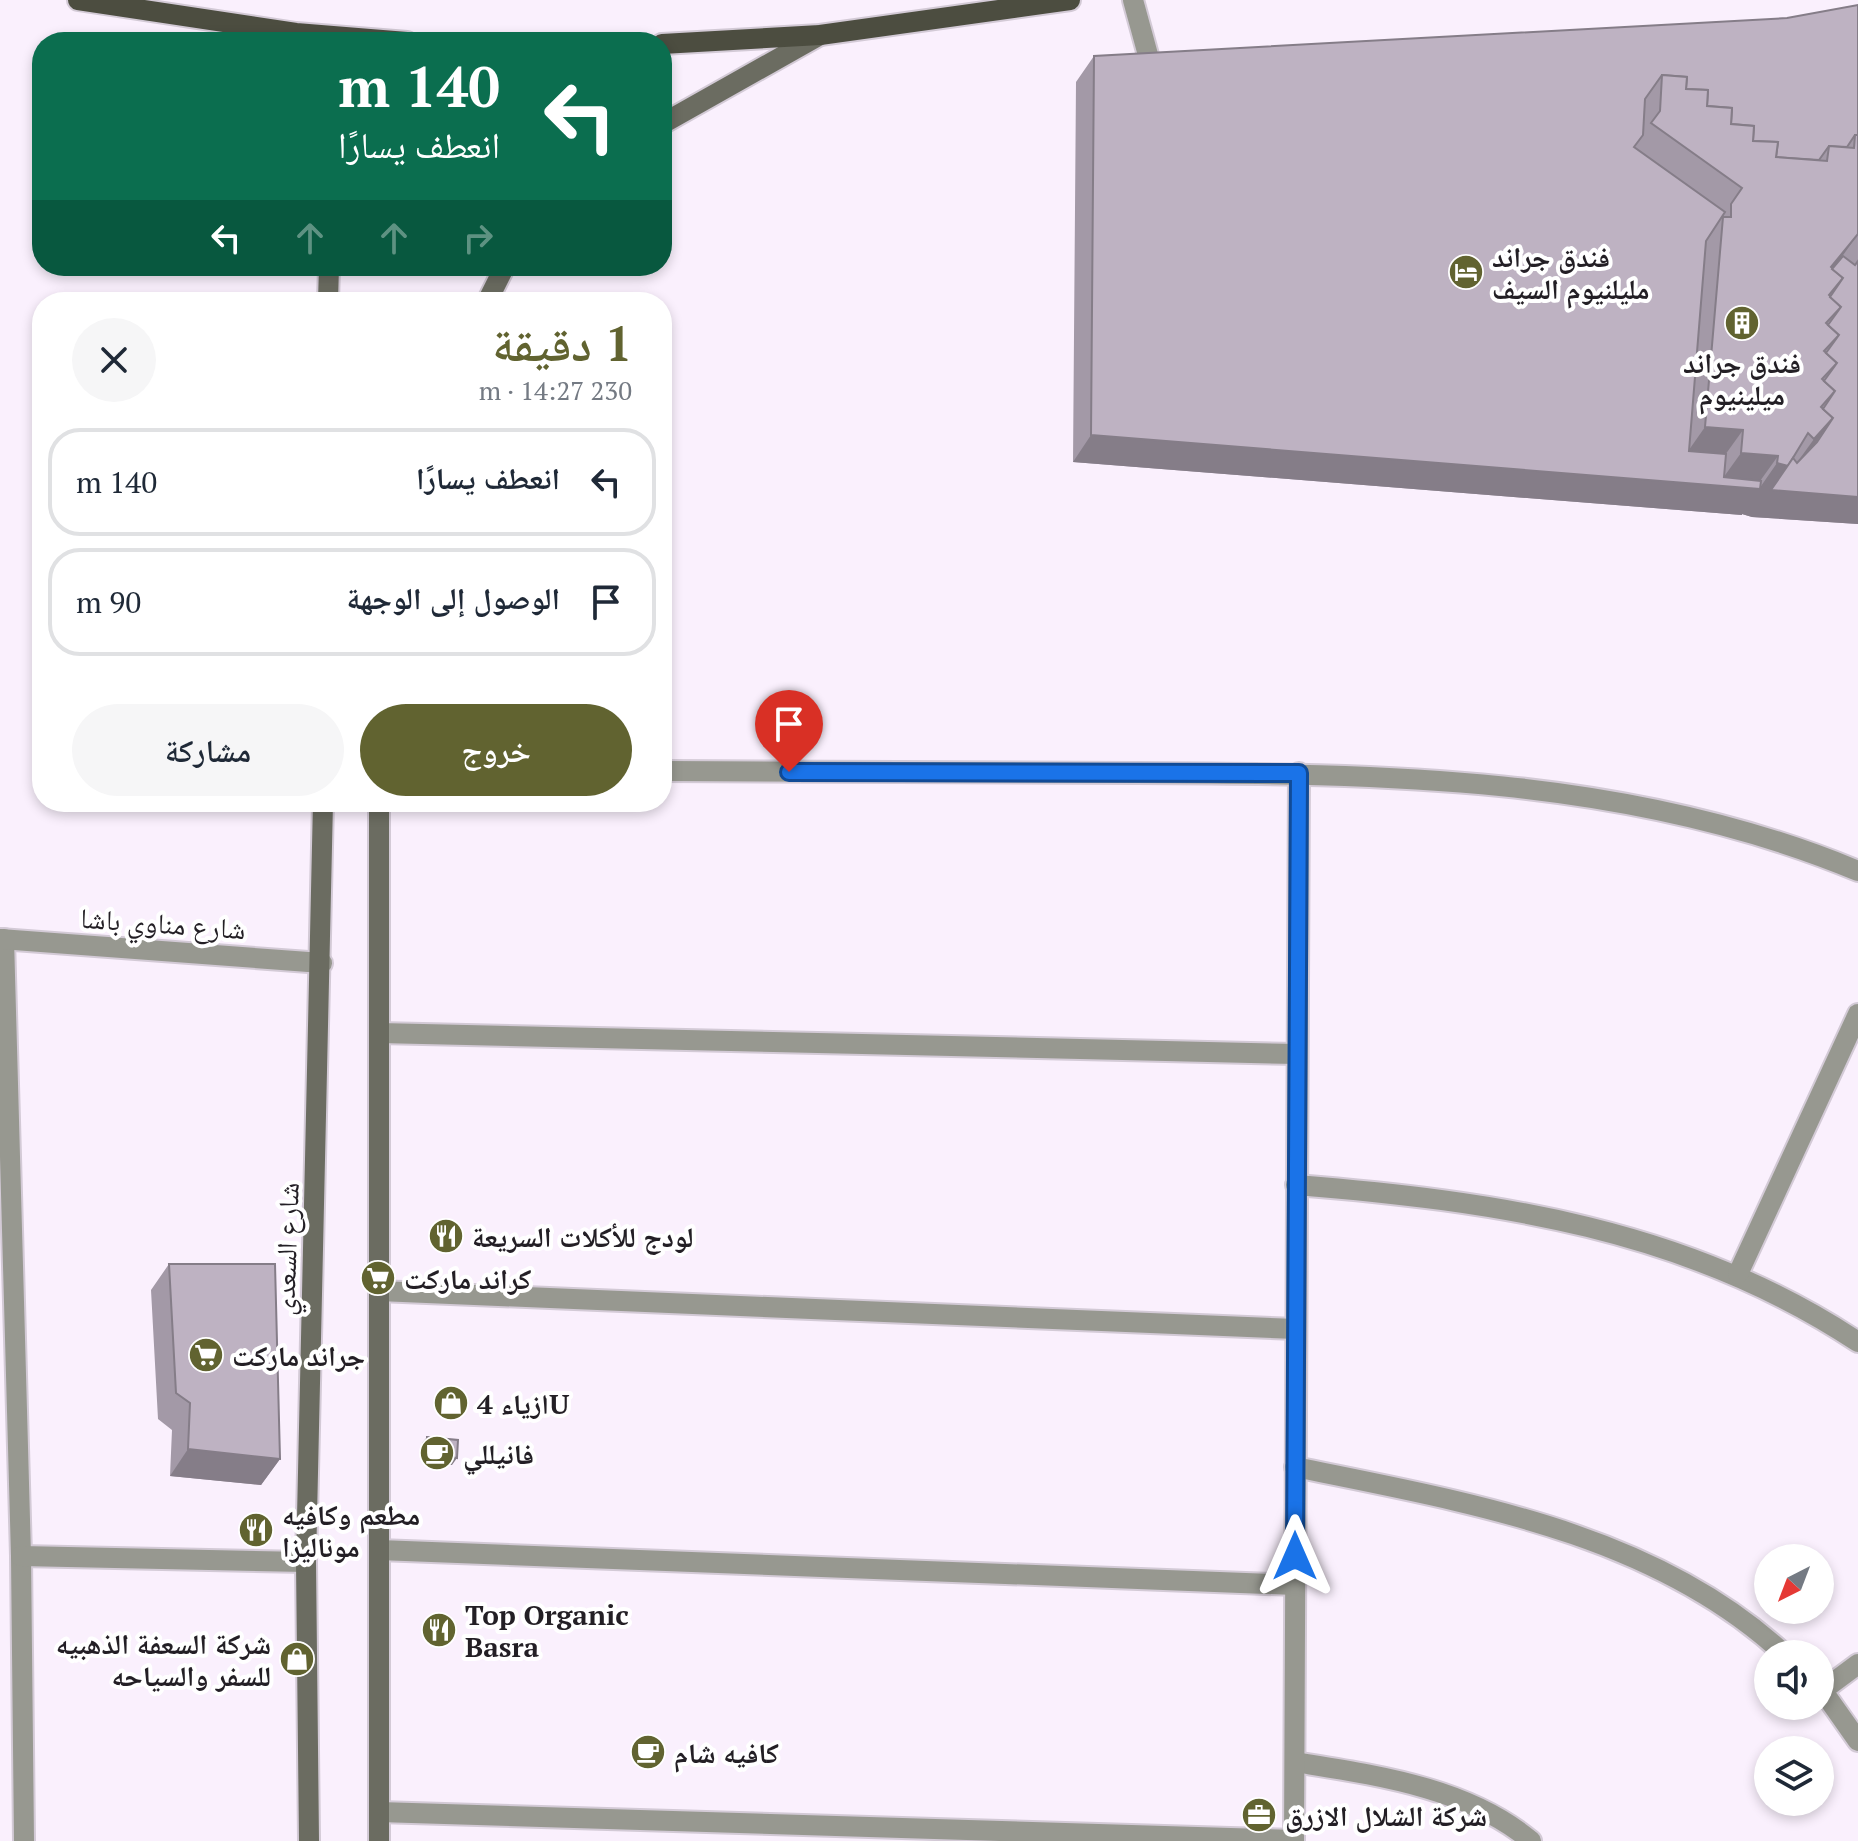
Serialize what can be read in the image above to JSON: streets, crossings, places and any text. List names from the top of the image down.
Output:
{
  "streets": {
    "main road": ["شارع السعدي"],
    "street": ["شارع مناوي باشا"]
  },
  "crossings": [
    ["شارع مناوي باشا", "شارع السعدي"]
  ],
  "places": {
    "hotel": ["فندق جراند مليلنيوم السيف"],
    "building": ["فندق جراند ميلينيوم"],
    "restaurant": ["لودج للأكلات السريعة", "مطعم وكافيه موناليزا", "Top Organic Basra"],
    "supermarket": ["كراند ماركت", "جراند ماركت"],
    "shop": ["ازياء 4U", "شركة السعفة الذهبيه للسفر والسياحه"],
    "cafe": ["فانيللي", "كافيه شام"],
    "office": ["شركة الشلال الازرق"]
  },
  "north": "bottom left",
  "page": {
    "turn": ["140 m", "انعطف يسارًا"],
    "heading": ["1 دقيقة", "230 m · 14:27"],
    "list": [
      {
        "name": "انعطف يسارًا",
        "value": "140 m"
      },
      {
        "name": "الوصول إلى الوجهة",
        "value": "90 m"
      }
    ],
    "buttons": ["خروج", "مشاركة"]
  }
}
